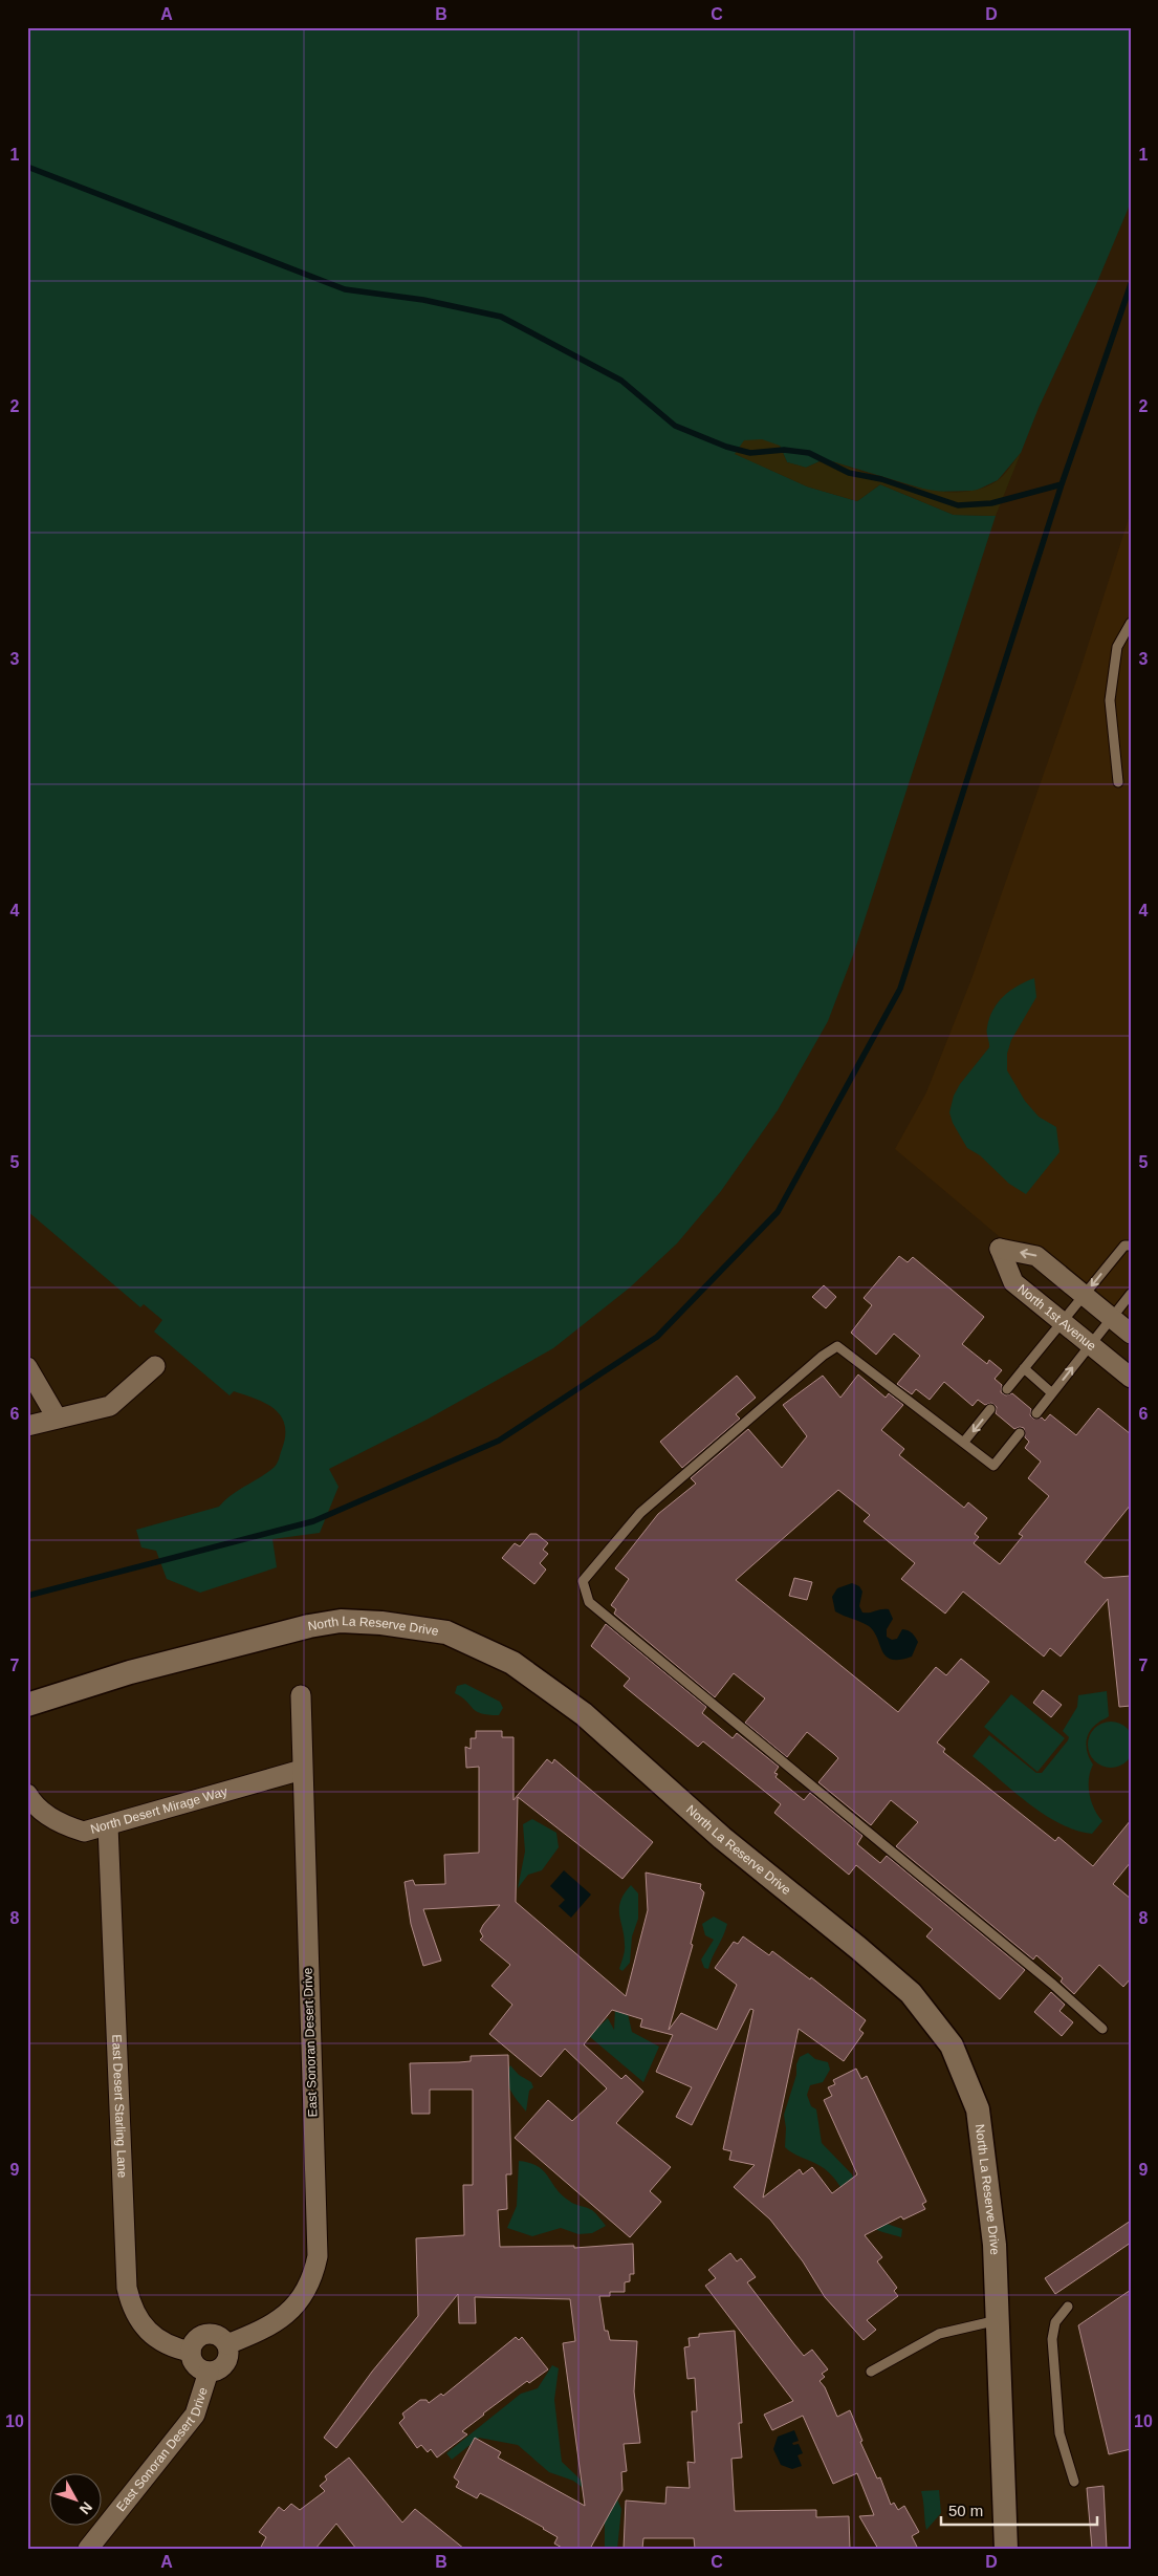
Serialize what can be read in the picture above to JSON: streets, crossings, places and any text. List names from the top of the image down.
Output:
{
  "streets": {
    "street": [
      "North 1st Avenue",
      "North La Reserve Drive",
      "North Desert Mirage Way",
      "East Sonoran Desert Drive",
      "East Desert Starling Lane"
    ]
  },
  "crossings": [
    ["North Desert Mirage Way", "East Sonoran Desert Drive"],
    ["North Desert Mirage Way", "East Desert Starling Lane"],
    ["East Sonoran Desert Drive", "East Desert Starling Lane"]
  ],
  "scale_bar": "50 m",
  "north": "bottom right",
  "grid": {
    "columns": [
      "A",
      "B",
      "C",
      "D"
    ],
    "rows": [
      "1",
      "2",
      "3",
      "4",
      "5",
      "6",
      "7",
      "8",
      "9",
      "10"
    ]
  }
}
